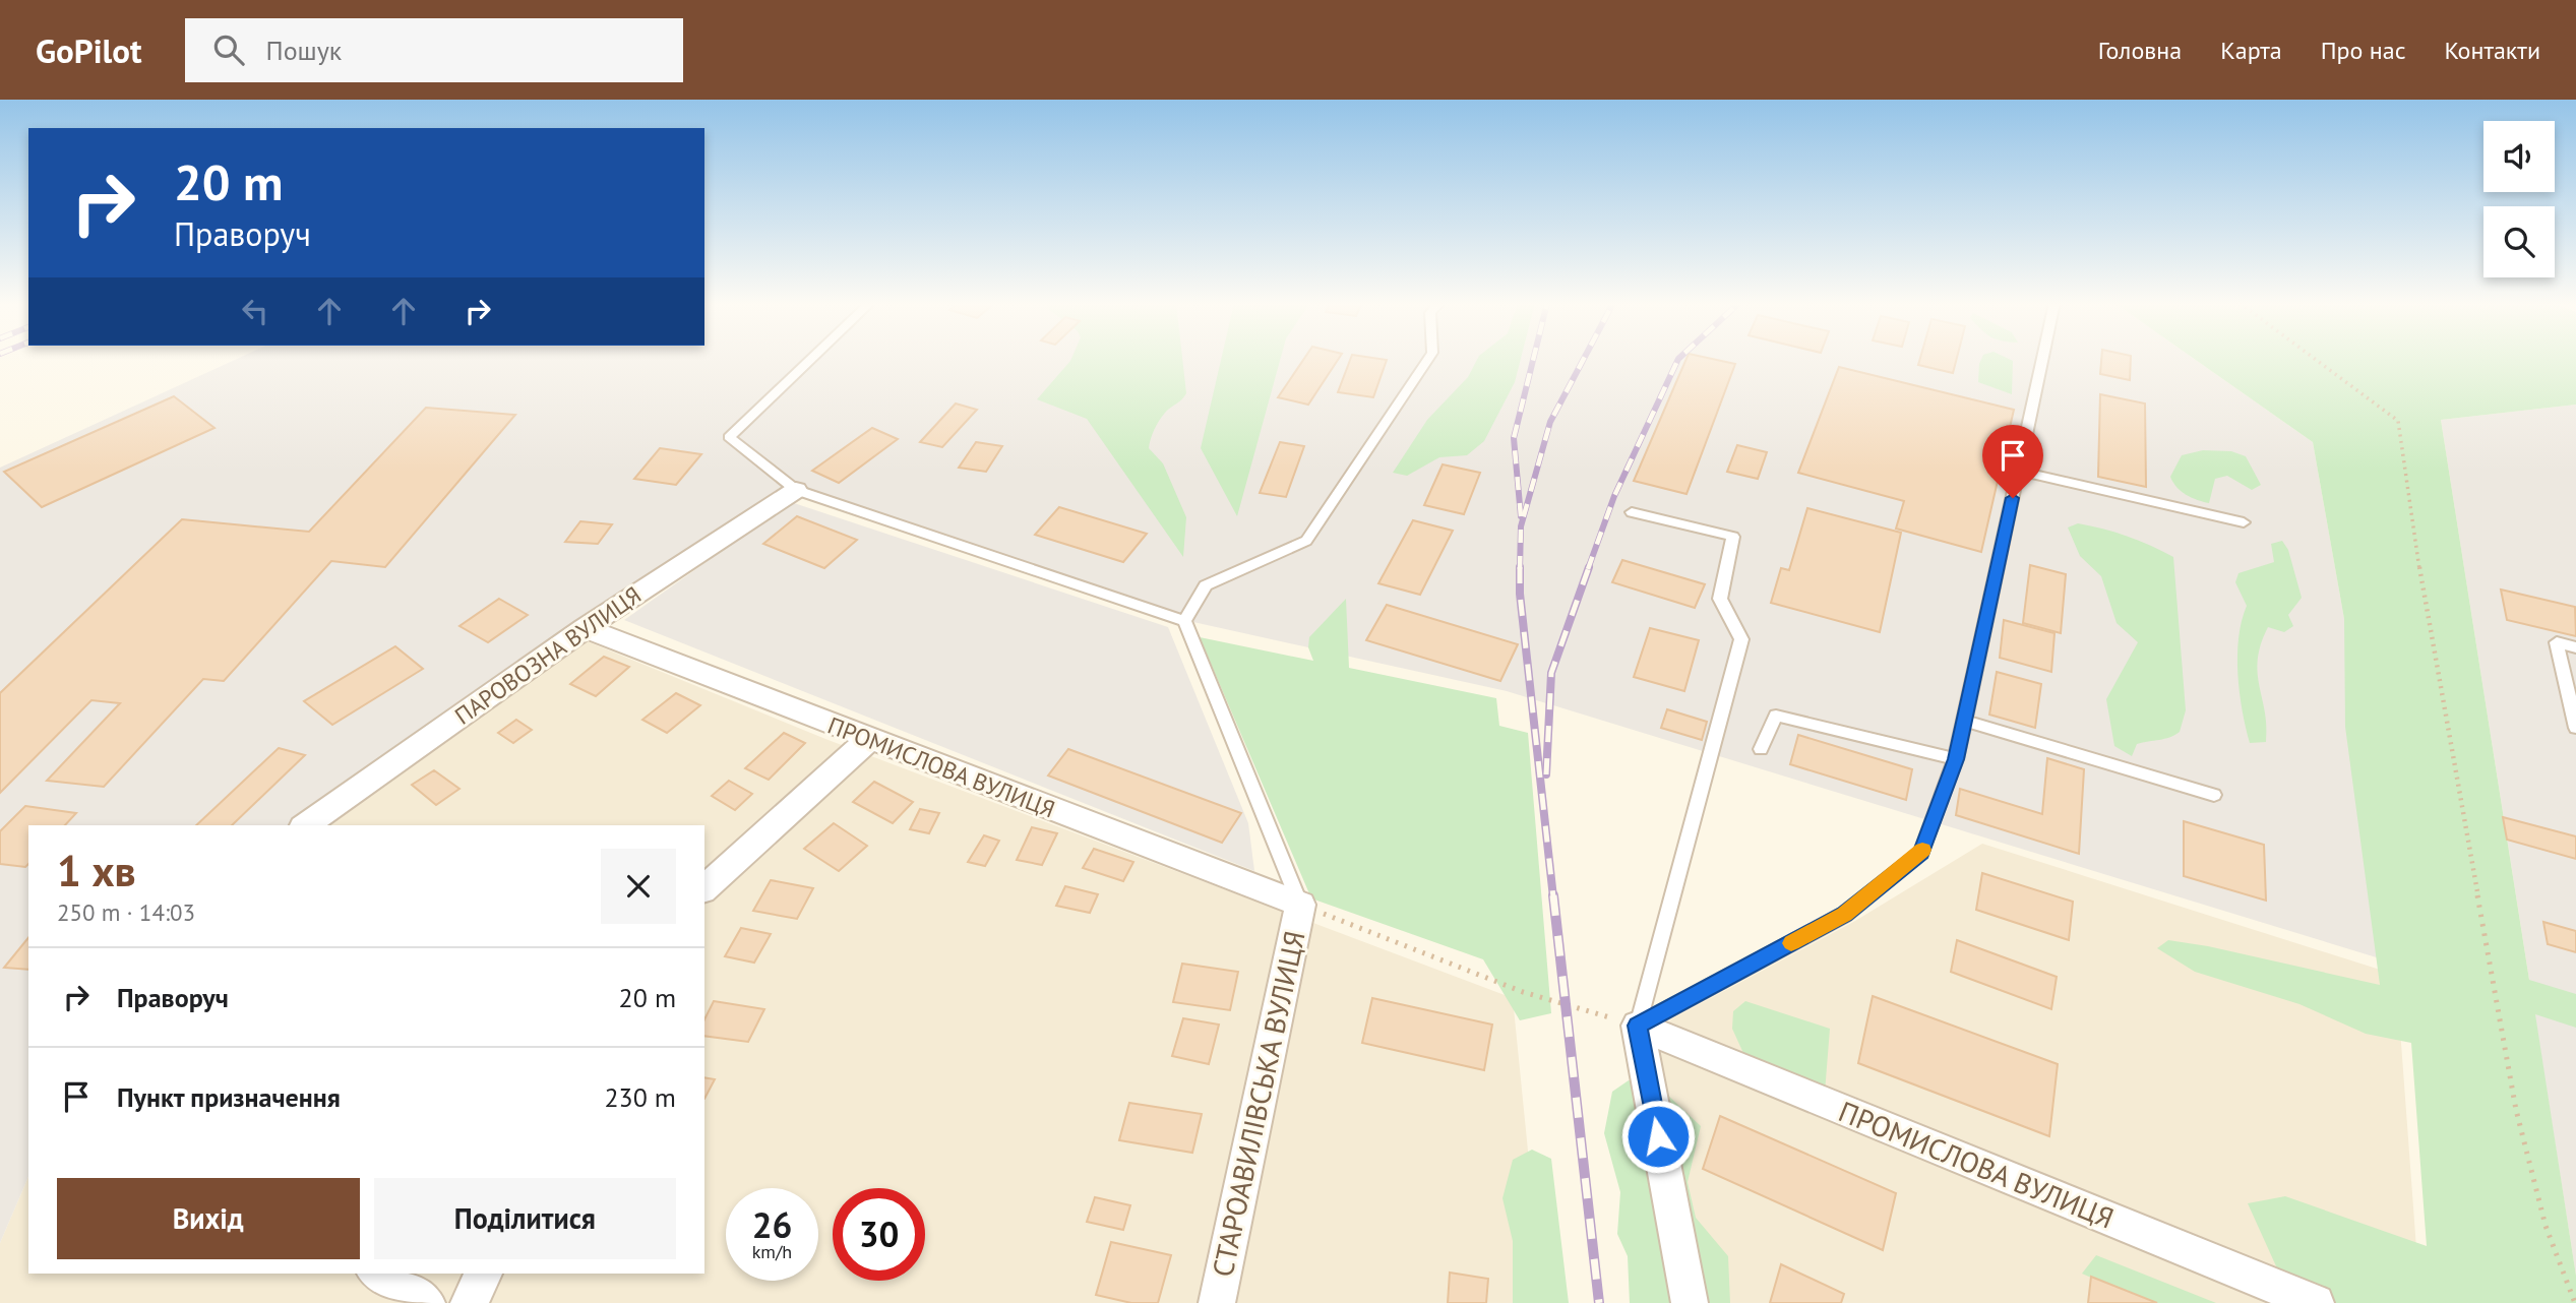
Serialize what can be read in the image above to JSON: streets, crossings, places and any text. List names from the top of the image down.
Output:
{
  "streets": {
    "street": ["ПАРОВОЗНА ВУЛИЦЯ", "ПРОМИСЛОВА ВУЛИЦЯ", "СТАРОАВИЛІВСЬКА ВУЛИЦЯ"]
  },
  "crossings": [
    ["ПАРОВОЗНА ВУЛИЦЯ", "ПРОМИСЛОВА ВУЛИЦЯ"],
    ["ПРОМИСЛОВА ВУЛИЦЯ", "СТАРОАВИЛІВСЬКА ВУЛИЦЯ"]
  ],
  "page": {
    "header": "GoPilot",
    "search": "Пошук",
    "nav": [
      "Головна",
      "Карта",
      "Про нас",
      "Контакти"
    ],
    "turn": ["20 m", "Праворуч"],
    "heading": ["1 хв", "250 m · 14:03"],
    "list": [
      {
        "name": "Праворуч",
        "value": "20 m"
      },
      {
        "name": "Пункт призначення",
        "value": "230 m"
      }
    ],
    "buttons": ["Вихід", "Поділитися"],
    "speed": "26 km/h",
    "limit": "30"
  }
}
